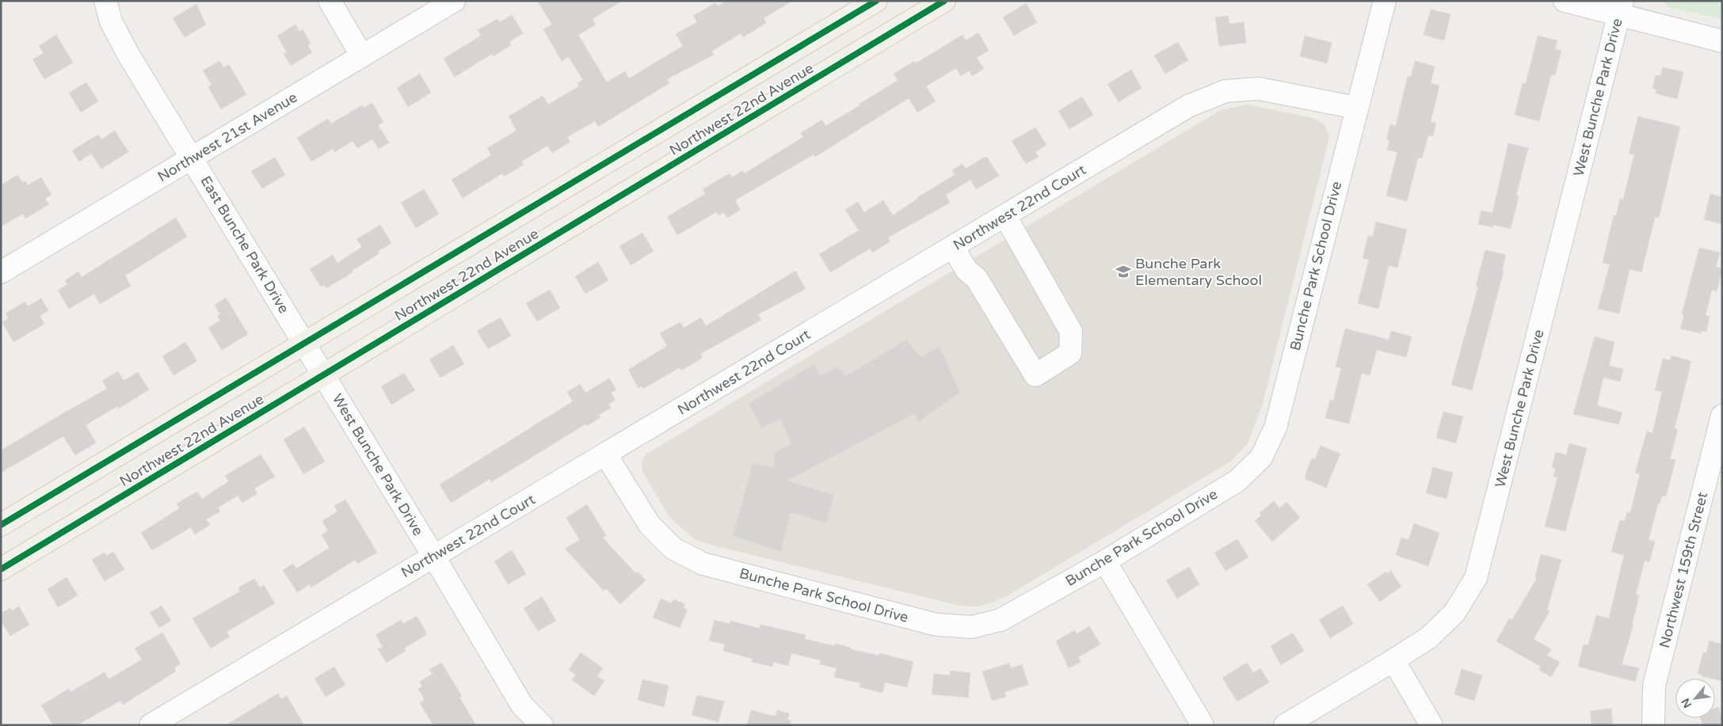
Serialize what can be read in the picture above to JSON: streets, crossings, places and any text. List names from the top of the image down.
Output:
{
  "streets": {
    "main road": ["Northwest 22nd Avenue"],
    "street": [
      "West Bunche Park Drive",
      "Northwest 21st Avenue",
      "Northwest 22nd Court",
      "East Bunche Park Drive",
      "Bunche Park School Drive",
      "Northwest 159th Street"
    ]
  },
  "crossings": [
    ["West Bunche Park Drive", "Northwest 22nd Avenue"],
    ["West Bunche Park Drive", "Northwest 22nd Court"],
    ["West Bunche Park Drive", "East Bunche Park Drive"],
    ["Northwest 22nd Avenue", "East Bunche Park Drive"],
    ["Northwest 21st Avenue", "East Bunche Park Drive"],
    ["Northwest 22nd Court", "Bunche Park School Drive"]
  ],
  "places": {
    "school or university": ["Bunche Park Elementary School"]
  },
  "north": "bottom left"
}
